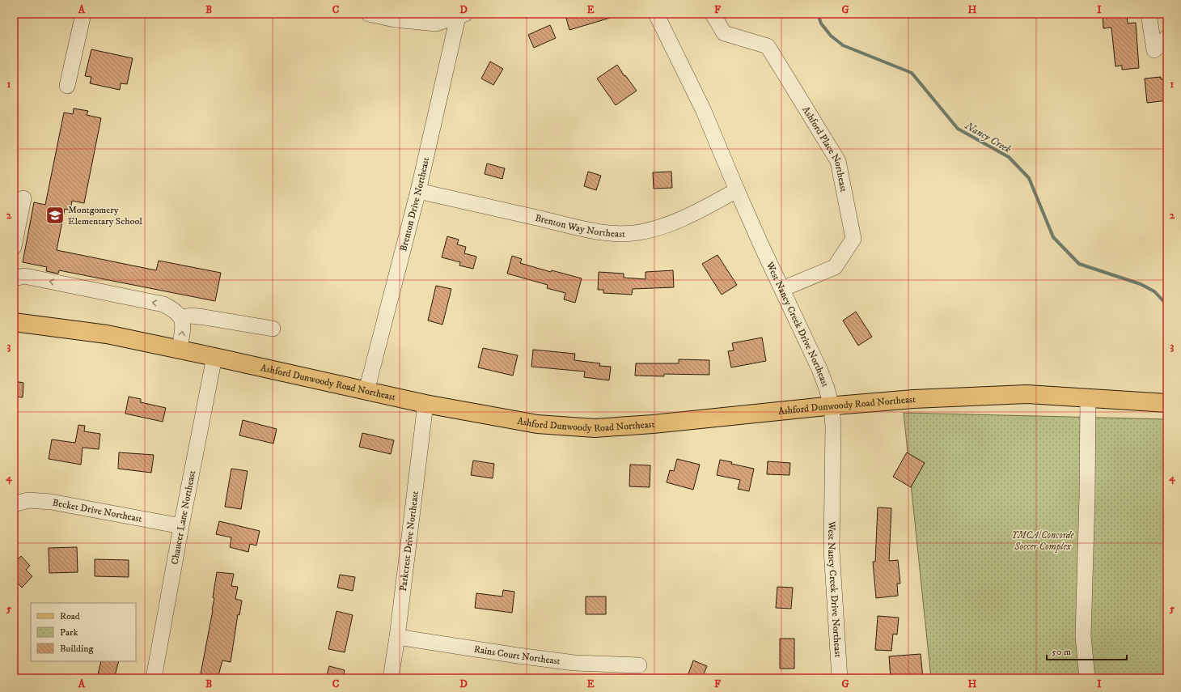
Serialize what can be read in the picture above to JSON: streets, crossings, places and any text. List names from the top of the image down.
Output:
{
  "streets": {
    "main road": ["Ashford Dunwoody Road Northeast"],
    "street": [
      "Ashford Place Northeast",
      "Brenton Drive Northeast",
      "Brenton Way Northeast",
      "West Nancy Creek Drive Northeast",
      "Becket Drive Northeast",
      "Chaucer Lane Northeast",
      "Parkcrest Drive Northeast",
      "Rains Court Northeast"
    ]
  },
  "crossings": [
    ["Ashford Place Northeast", "West Nancy Creek Drive Northeast"],
    ["Brenton Drive Northeast", "Brenton Way Northeast"],
    ["Brenton Drive Northeast", "Ashford Dunwoody Road Northeast"],
    ["Brenton Way Northeast", "West Nancy Creek Drive Northeast"],
    ["West Nancy Creek Drive Northeast", "Ashford Dunwoody Road Northeast"],
    ["Ashford Dunwoody Road Northeast", "Chaucer Lane Northeast"],
    ["Ashford Dunwoody Road Northeast", "Parkcrest Drive Northeast"],
    ["Becket Drive Northeast", "Chaucer Lane Northeast"],
    ["Parkcrest Drive Northeast", "Rains Court Northeast"]
  ],
  "water": ["Nancy Creek"],
  "parks": ["YMCA/Concorde Soccer Complex"],
  "places": {
    "school or university": ["Montgomery Elementary School"]
  },
  "legend": ["Road", "Park", "Building"],
  "scale_bar": "50 m",
  "grid": {
    "columns": [
      "A",
      "B",
      "C",
      "D",
      "E",
      "F",
      "G",
      "H",
      "I"
    ],
    "rows": [
      "1",
      "2",
      "3",
      "4",
      "5"
    ]
  }
}
